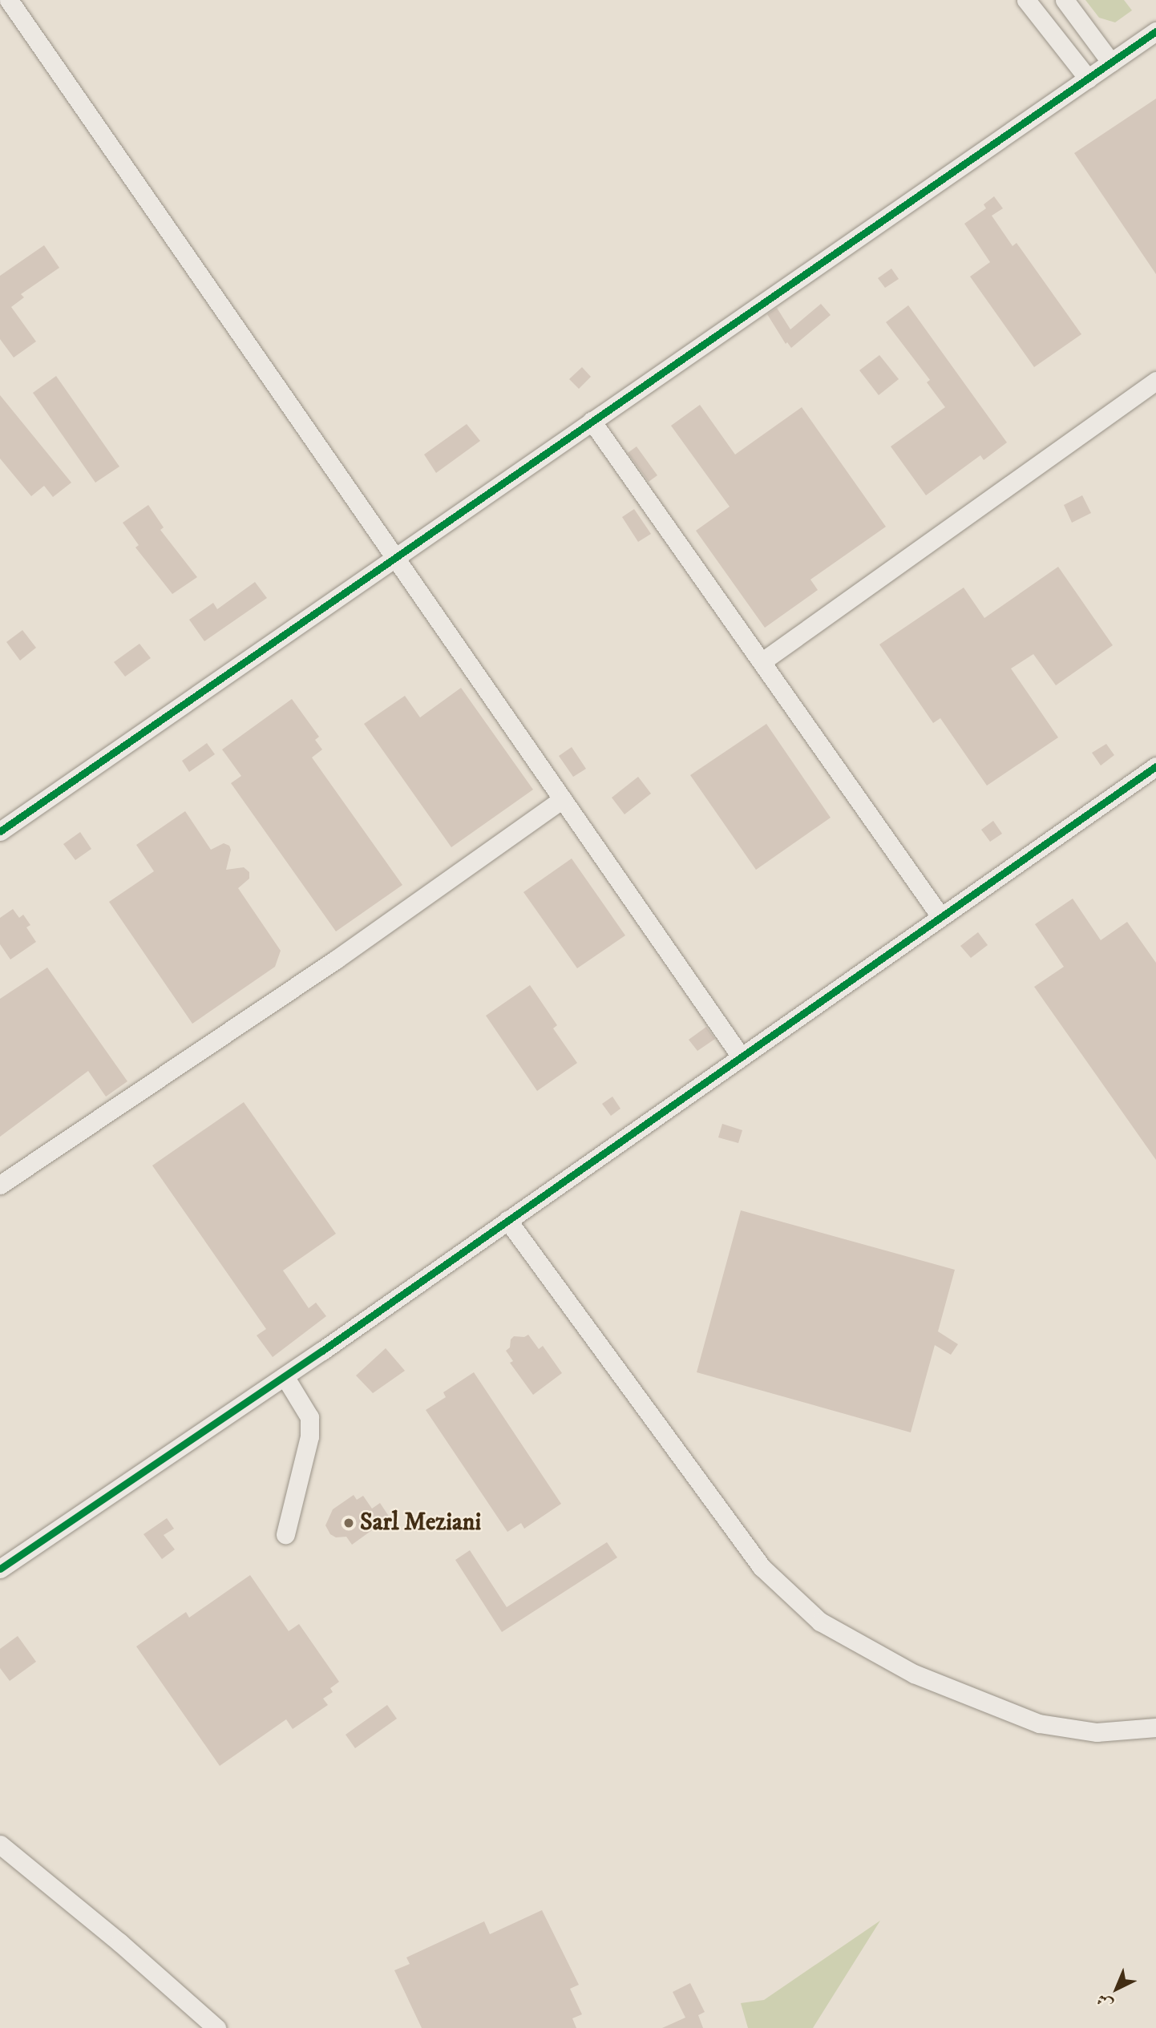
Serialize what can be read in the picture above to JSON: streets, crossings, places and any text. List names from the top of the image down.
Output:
{
  "places": ["Sarl Meziani"],
  "north": "bottom left"
}
